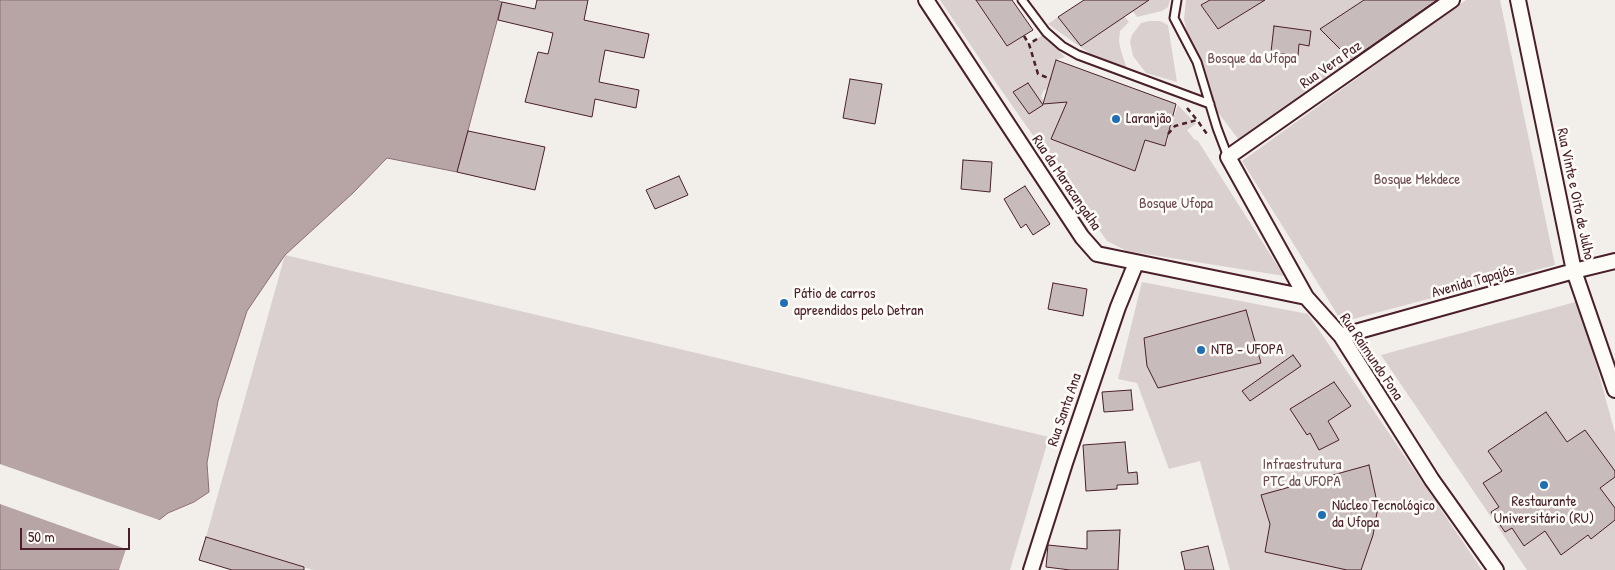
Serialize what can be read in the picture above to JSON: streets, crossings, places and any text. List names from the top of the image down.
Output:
{
  "streets": {
    "street": [
      "Rua Vera Paz",
      "Rua da Maracangalha",
      "Rua Vinte e Oito de Julho",
      "Avenida Tapajós",
      "Rua Raimundo Fona",
      "Rua Santa Ana"
    ]
  },
  "crossings": [
    ["Rua Vera Paz", "Rua Raimundo Fona"],
    ["Rua da Maracangalha", "Rua Raimundo Fona"],
    ["Rua da Maracangalha", "Rua Santa Ana"],
    ["Rua Vinte e Oito de Julho", "Avenida Tapajós"],
    ["Avenida Tapajós", "Rua Raimundo Fona"]
  ],
  "parks": [
    "Bosque da Ufopa",
    "Bosque Mekdece",
    "Bosque Ufopa",
    "Infraestrutura PTC da UFOPA"
  ],
  "places": [
    "Laranjão",
    "Pátio de carros apreendidos pelo Detran",
    "NTB - UFOPA",
    "Restaurante Universitário (RU)",
    "Núcleo Tecnológico da Ufopa"
  ],
  "scale_bar": "50 m"
}
